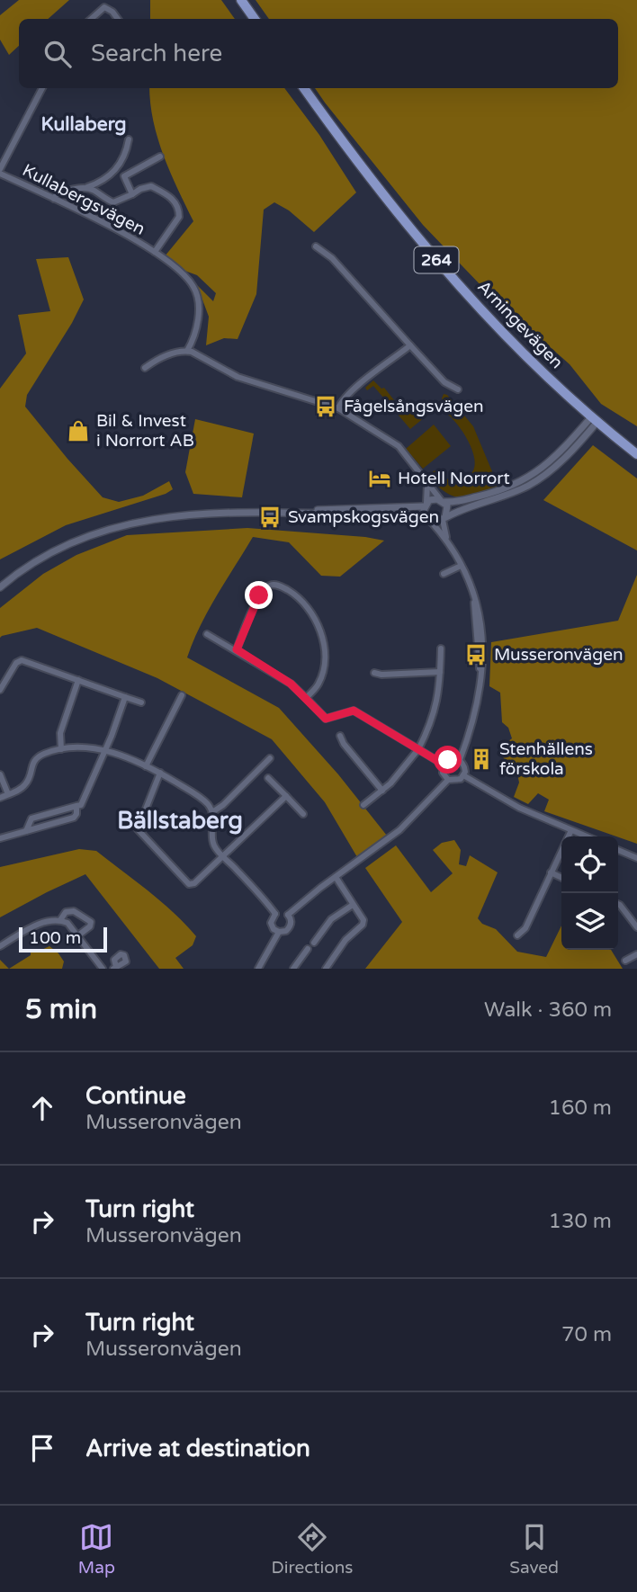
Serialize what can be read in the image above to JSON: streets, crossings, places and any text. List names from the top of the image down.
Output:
{
  "streets": {
    "main road": ["264", "Arningevägen"],
    "street": ["Kullabergsvägen"]
  },
  "districts": ["Kullaberg", "Bällstaberg"],
  "places": {
    "bus stop": ["Fågelsångsvägen", "Svampskogsvägen", "Musseronvägen"],
    "shop": ["Bil & Invest i Norrort AB"],
    "hotel": ["Hotell Norrort"],
    "building": ["Stenhällens förskola"]
  },
  "scale_bar": "100 m",
  "page": {
    "search": "Search here",
    "scale": "100 m",
    "heading": ["5 min", "Walk · 360 m"],
    "list": [
      ["Continue", "Musseronvägen", "160 m"],
      ["Turn right", "Musseronvägen", "130 m"],
      ["Turn right", "Musseronvägen", "70 m"],
      "Arrive at destination"
    ],
    "nav": ["Map", "Directions", "Saved"]
  }
}
